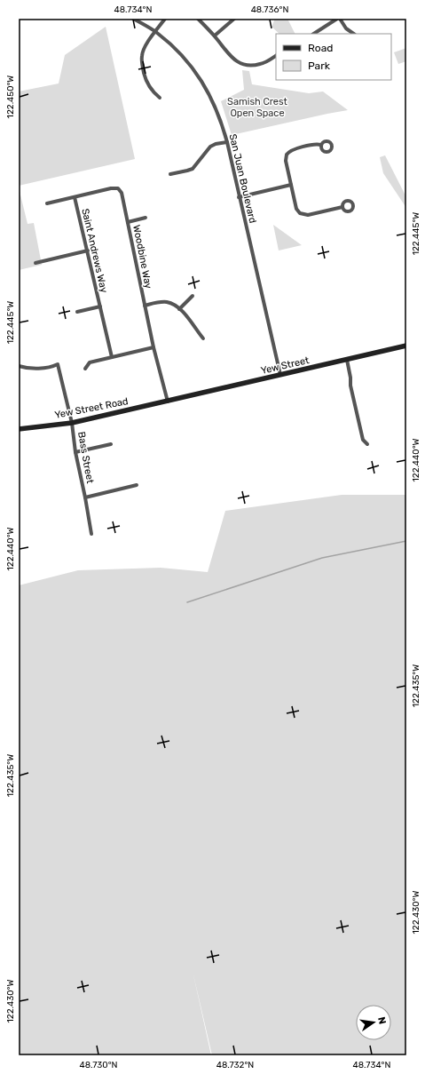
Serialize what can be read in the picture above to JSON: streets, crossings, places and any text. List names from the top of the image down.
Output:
{
  "streets": {
    "street": [
      "San Juan Boulevard",
      "Saint Andrews Way",
      "Woodbine Way",
      "Yew Street",
      "Yew Street Road",
      "Bass Street"
    ]
  },
  "crossings": [
    ["San Juan Boulevard", "Yew Street"],
    ["Saint Andrews Way", "Woodbine Way"],
    ["Woodbine Way", "Yew Street"],
    ["Woodbine Way", "Yew Street Road"],
    ["Yew Street", "Yew Street Road"],
    ["Yew Street Road", "Bass Street"]
  ],
  "parks": ["Samish Crest Open Space"],
  "legend": ["Road", "Park"],
  "north": "right",
  "coordinates": [
    "48.734°N",
    "48.736°N",
    "122.450°W",
    "122.445°W",
    "122.440°W",
    "122.435°W",
    "122.430°W",
    "48.730°N",
    "48.732°N"
  ]
}
